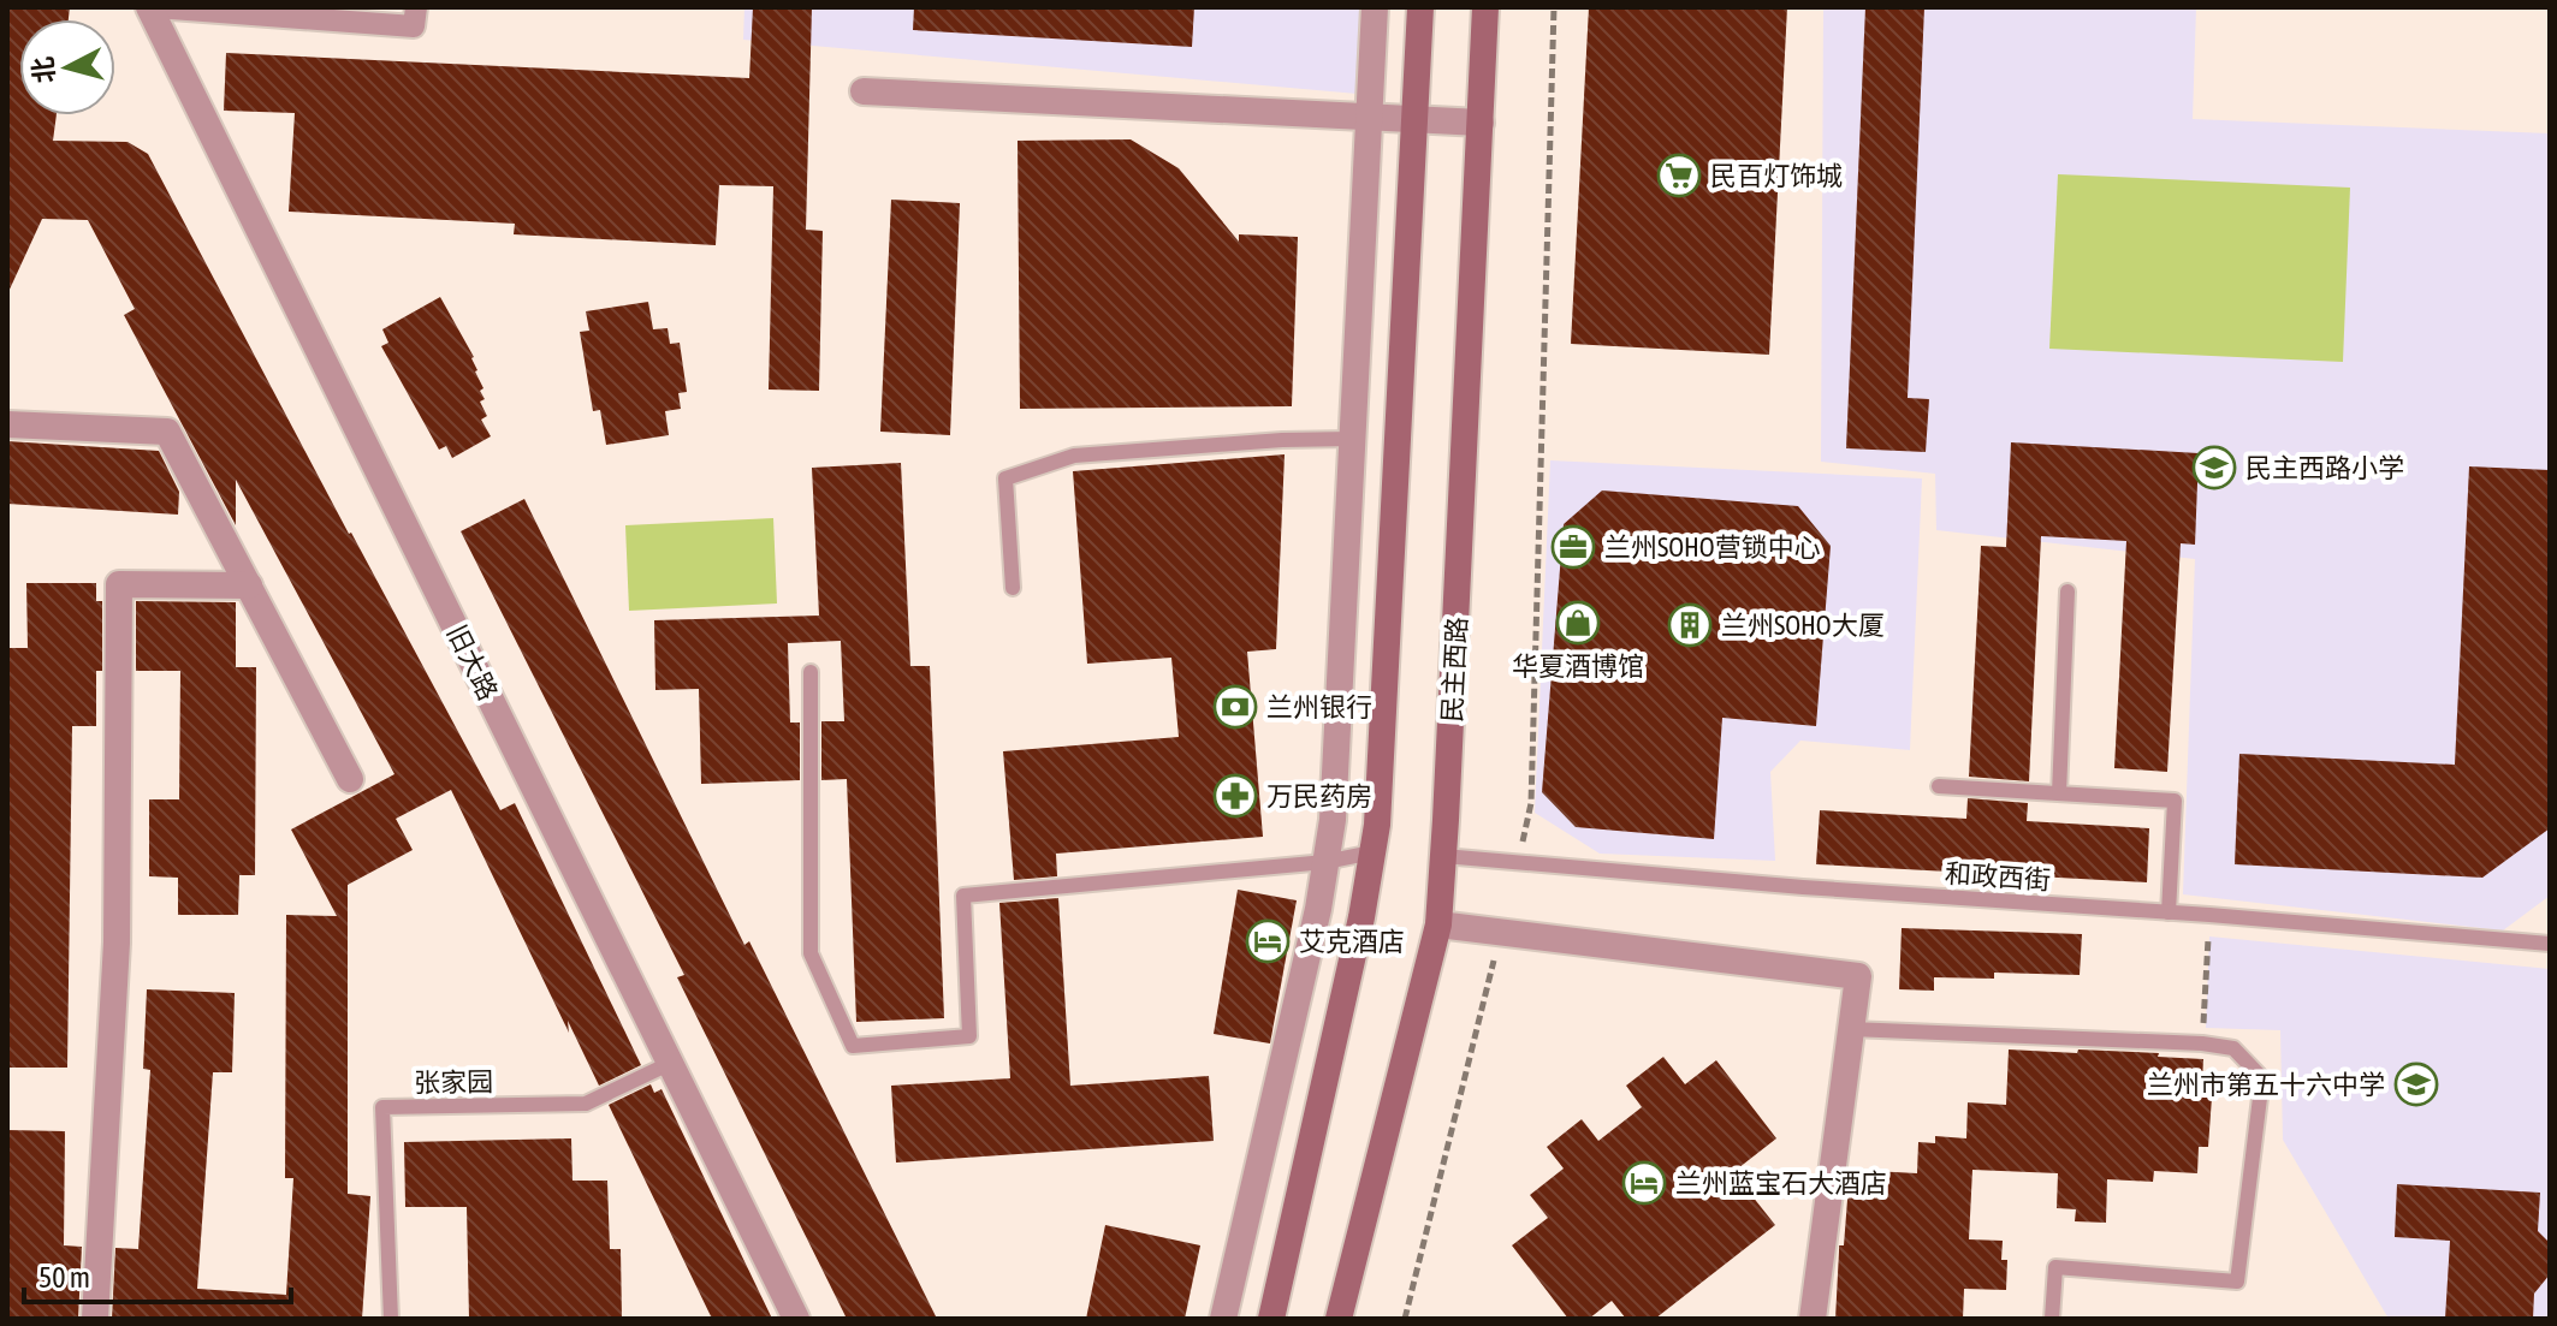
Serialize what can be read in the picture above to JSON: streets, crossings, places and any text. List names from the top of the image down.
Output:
{
  "streets": {
    "main road": ["民主西路"],
    "street": ["旧大路"],
    "lane": ["和政西街", "张家园"]
  },
  "crossings": [
    ["旧大路", "张家园"],
    ["民主西路", "和政西街"]
  ],
  "places": {
    "supermarket": ["民百灯饰城"],
    "school or university": ["民主西路小学", "兰州市第五十六中学"],
    "office": ["兰州SOHO营锁中心"],
    "shop": ["华夏酒博馆"],
    "building": ["兰州SOHO大厦"],
    "bank": ["兰州银行"],
    "pharmacy": ["万民药房"],
    "hotel": ["艾克酒店", "兰州蓝宝石大酒店"]
  },
  "scale_bar": "50 m",
  "north": "left"
}
